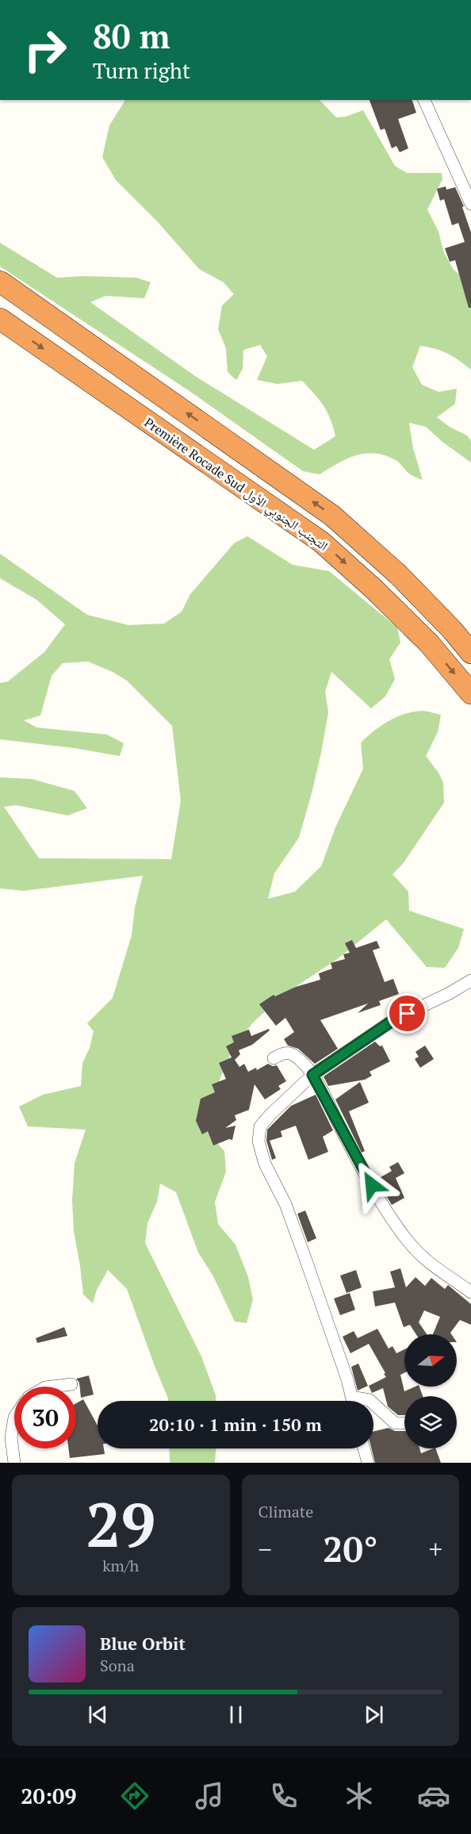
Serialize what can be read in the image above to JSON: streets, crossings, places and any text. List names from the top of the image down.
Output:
{
  "streets": {
    "highway": ["Première Rocade Sud التجنب الجنوبي الأول"]
  },
  "north": "right",
  "page": {
    "turn": ["80 m", "Turn right"],
    "limit": "30",
    "trip": "20:10 · 1 min · 150 m",
    "tile": [
      ["29", "km/h"],
      "Climate"
    ],
    "heat": ["−", "20°", "+"],
    "song": ["Blue Orbit", "Sona"],
    "tabs": "20:09"
  }
}
